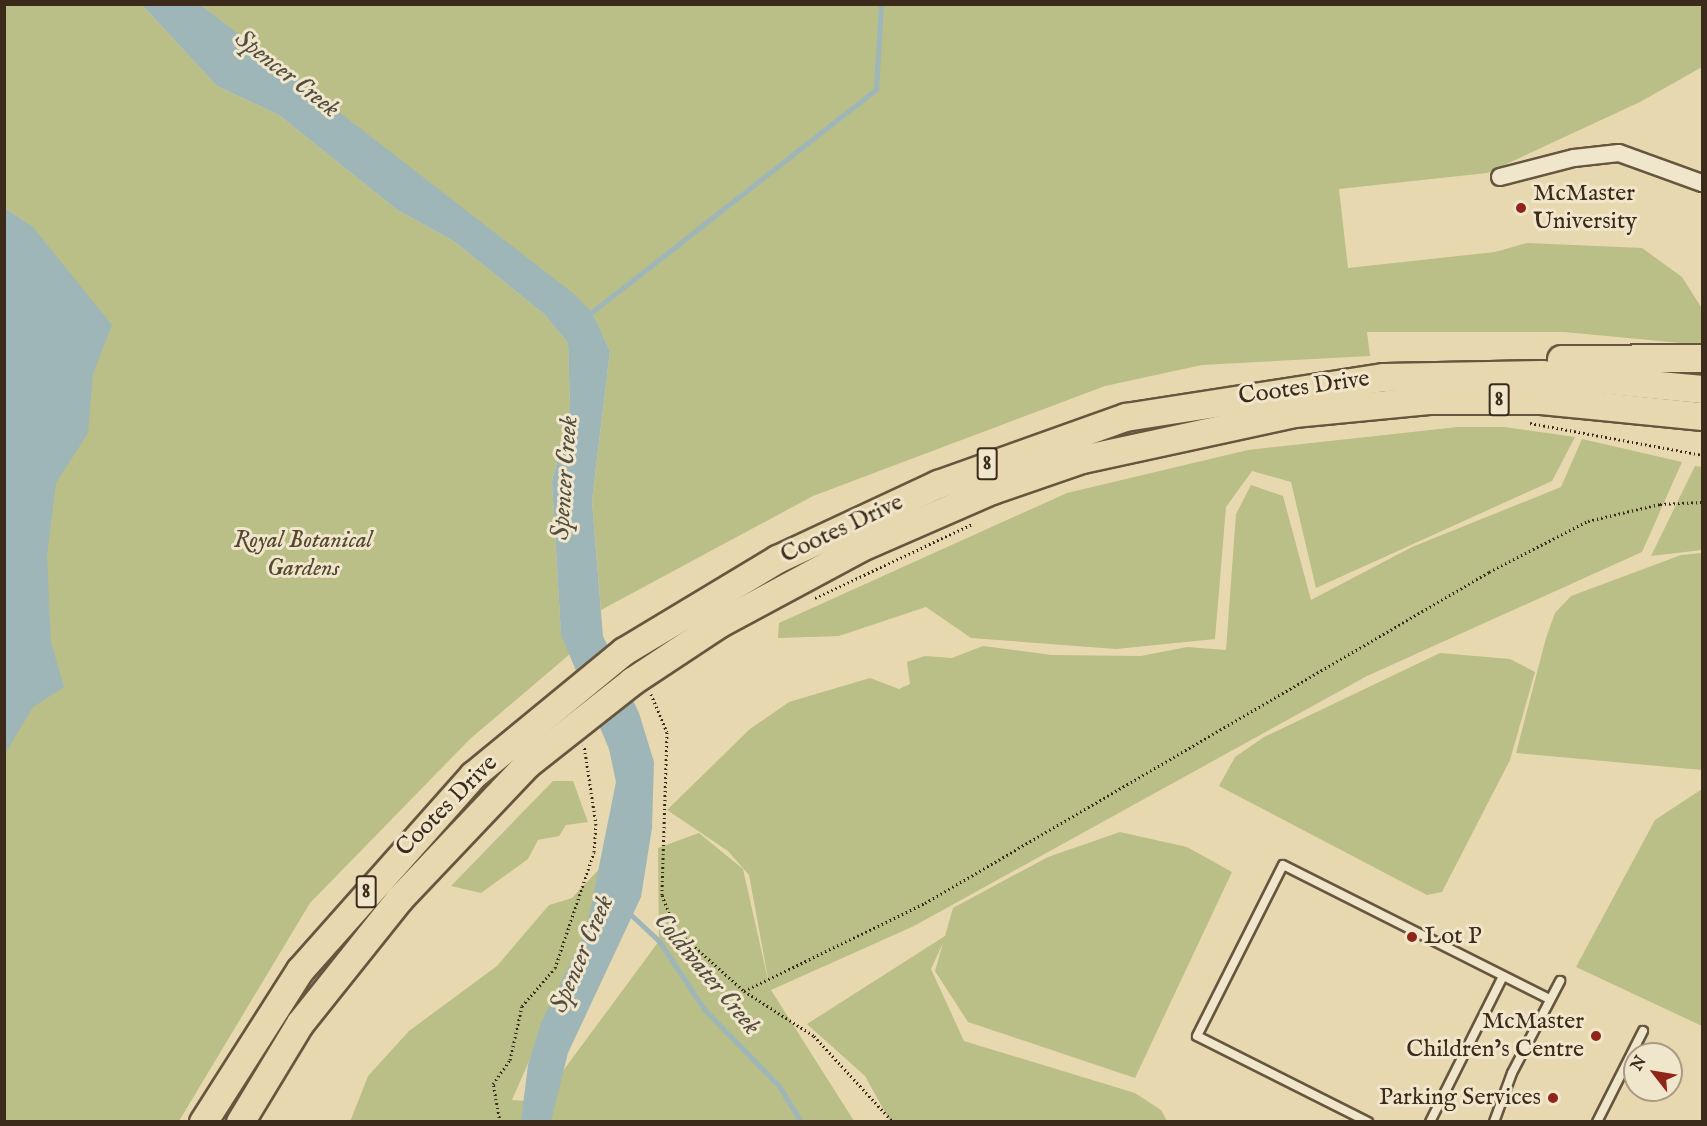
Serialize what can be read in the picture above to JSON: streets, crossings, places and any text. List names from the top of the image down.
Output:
{
  "streets": {
    "main road": ["Cootes Drive", "8"]
  },
  "water": ["Spencer Creek", "Coldwater Creek"],
  "parks": ["Royal Botanical Gardens"],
  "places": [
    "McMaster University",
    "Lot P",
    "McMaster Children’s Centre",
    "Parking Services"
  ],
  "north": "top left"
}
